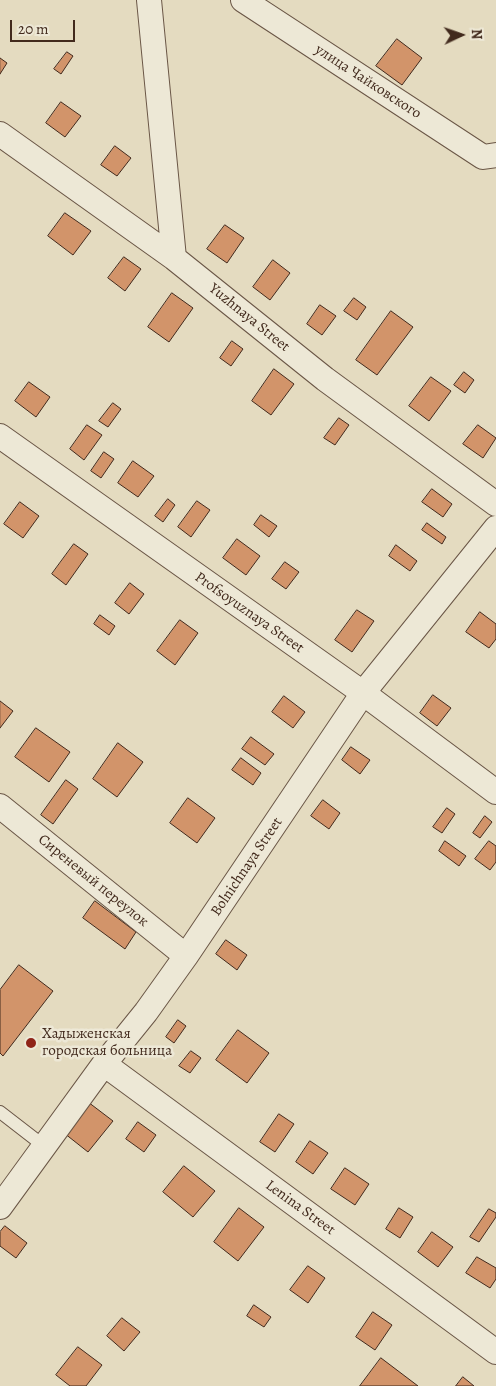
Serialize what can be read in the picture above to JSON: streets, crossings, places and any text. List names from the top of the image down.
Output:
{
  "streets": {
    "street": [
      "улица Чайковского",
      "Yuzhnaya Street",
      "Profsoyuznaya Street",
      "Bolnichnaya Street",
      "Сиреневый переулок",
      "Lenina Street"
    ]
  },
  "crossings": [
    ["Profsoyuznaya Street", "Bolnichnaya Street"],
    ["Bolnichnaya Street", "Сиреневый переулок"],
    ["Bolnichnaya Street", "Lenina Street"]
  ],
  "places": ["Хадыженская городская больница"],
  "scale_bar": "20 m",
  "north": "right"
}
